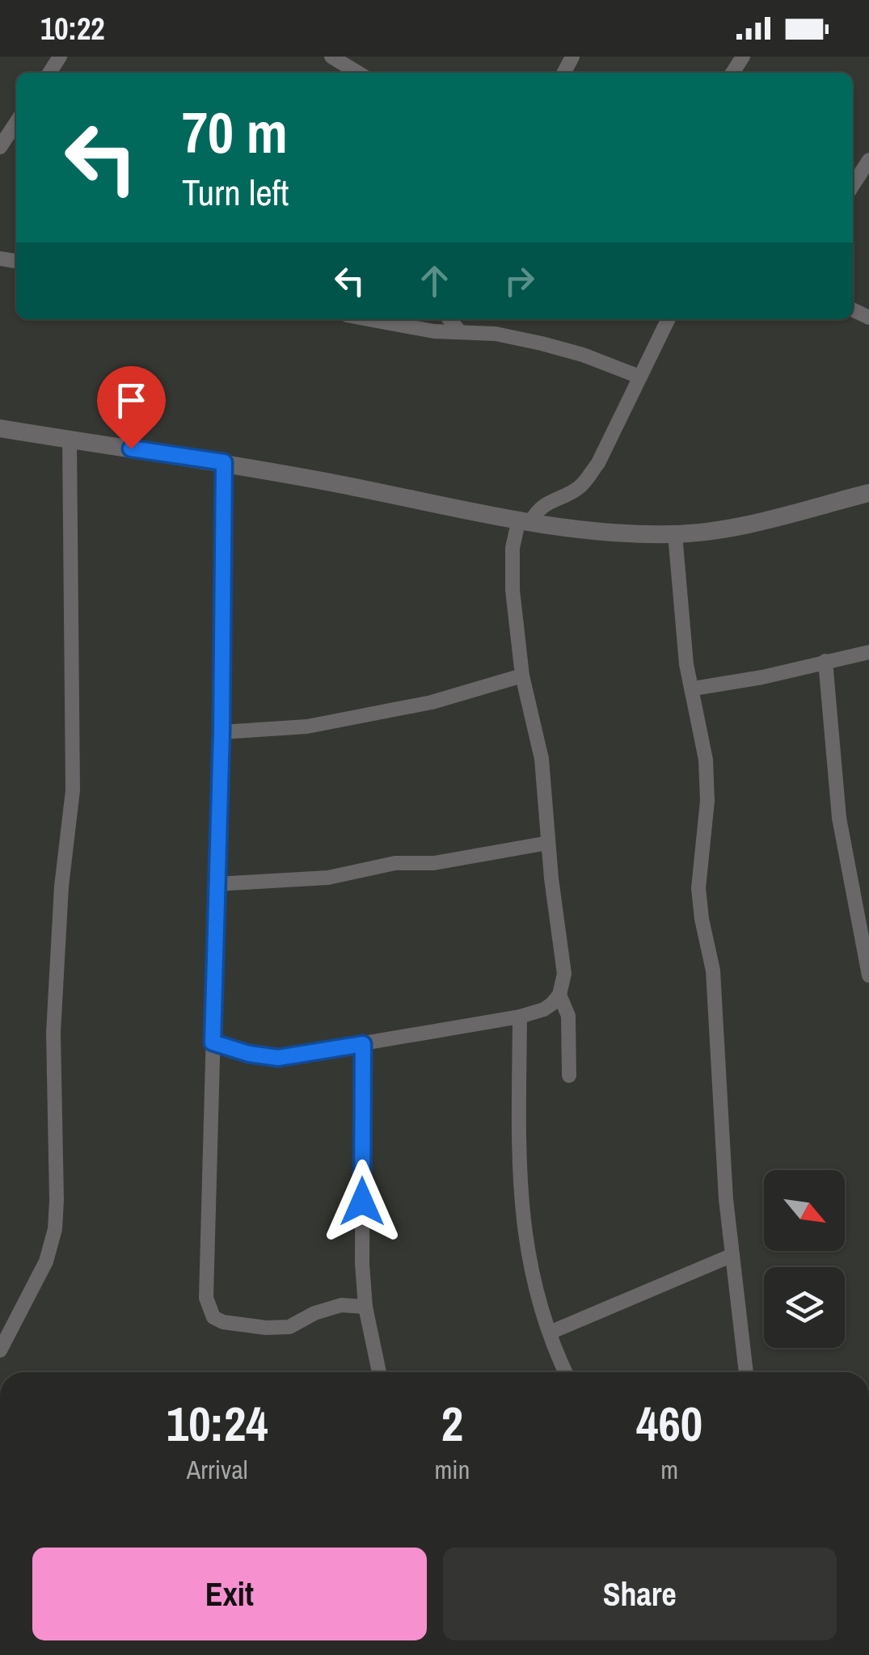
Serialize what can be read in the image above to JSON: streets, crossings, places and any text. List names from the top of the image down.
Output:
{
  "north": "bottom right",
  "page": {
    "status": "10:22",
    "turn": ["70 m", "Turn left"],
    "eta": [
      "10:24",
      "Arrival",
      "2",
      "min",
      "460",
      "m"
    ],
    "buttons": ["Exit", "Share"]
  }
}
